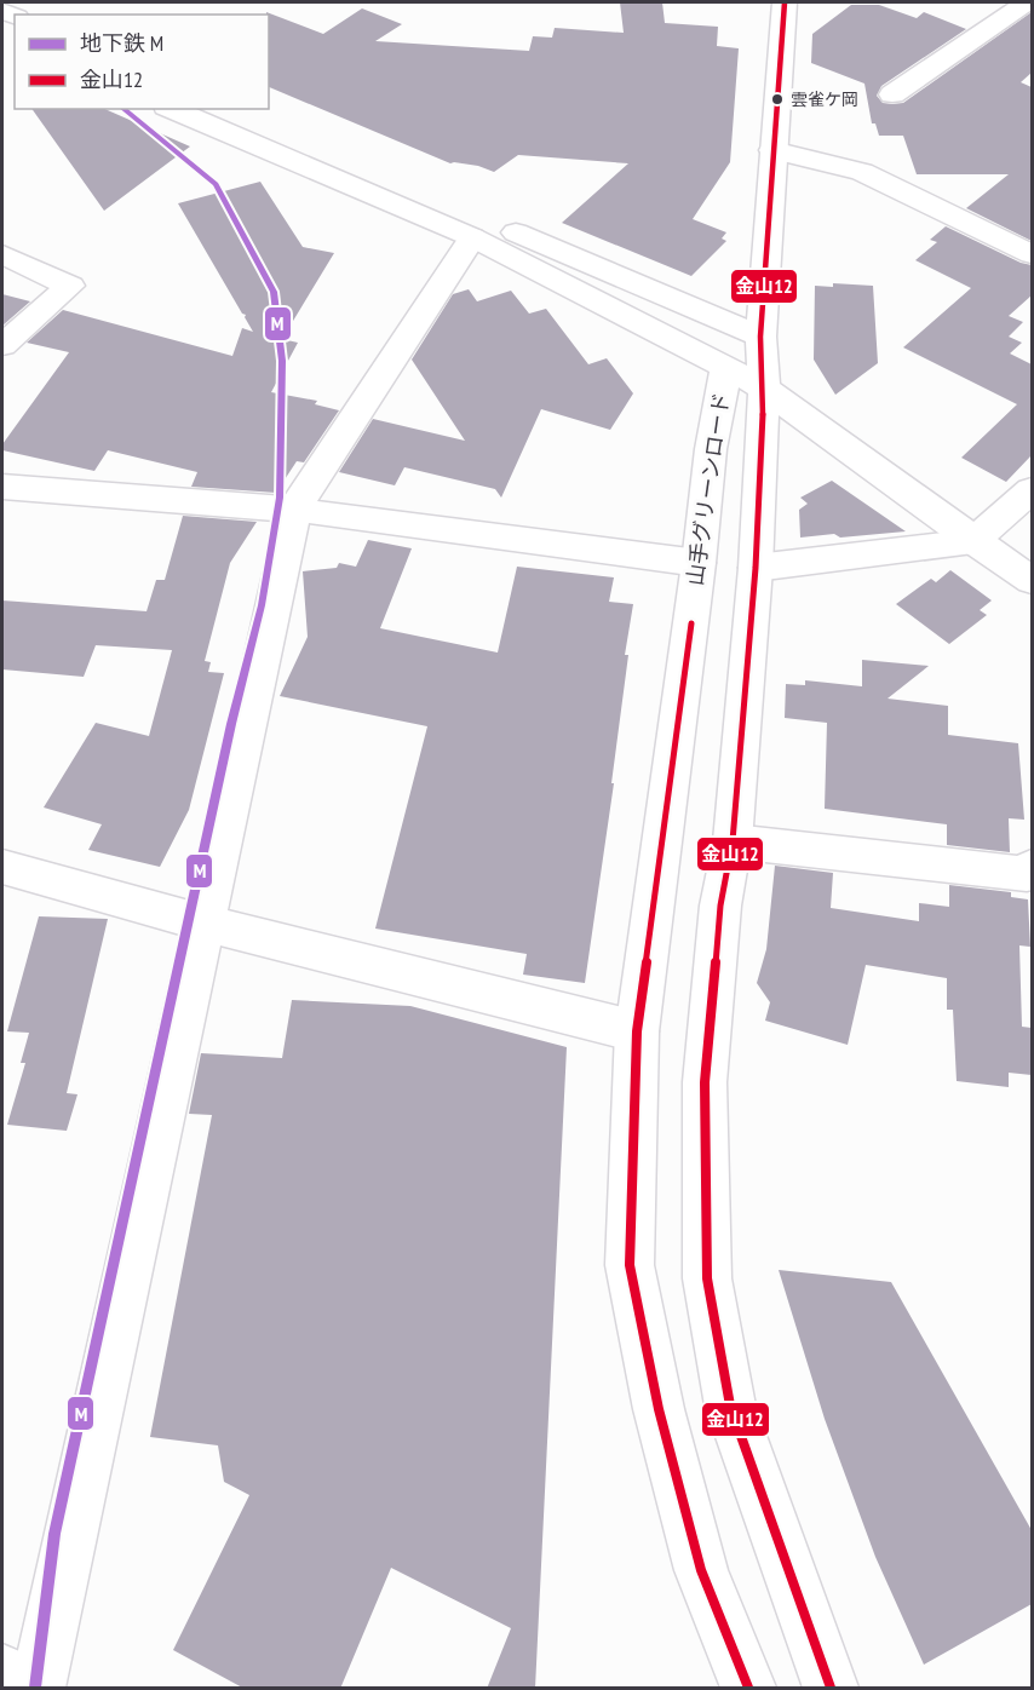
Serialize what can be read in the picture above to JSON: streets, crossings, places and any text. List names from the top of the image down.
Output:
{
  "streets": {
    "street": ["山手グリーンロード"]
  },
  "places": ["雲雀ケ岡"],
  "lines": ["transit line 金山12", "metro line M"],
  "legend": ["地下鉄 M", "金山12"]
}
